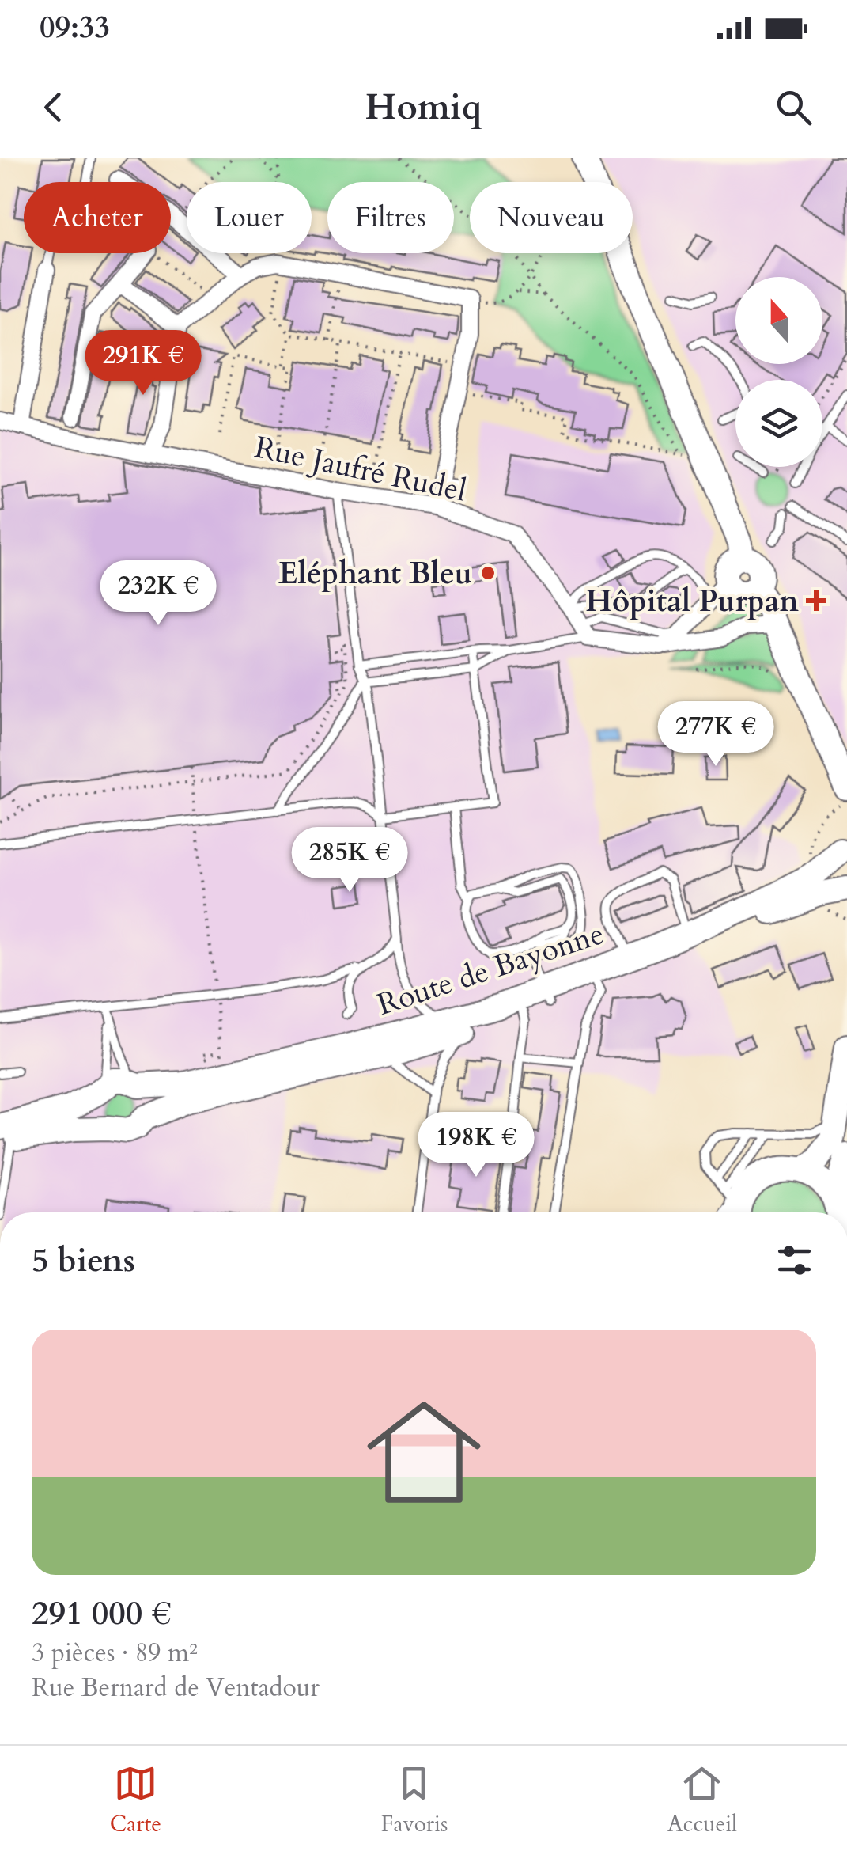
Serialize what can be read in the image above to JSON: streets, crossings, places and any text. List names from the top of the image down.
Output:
{
  "streets": {
    "street": ["Rue Jaufré Rudel", "Route de Bayonne"]
  },
  "places": {
    "other": ["Eléphant Bleu"],
    "health": ["Hôpital Purpan"]
  },
  "north": "top",
  "page": {
    "status": "09:33",
    "header": "Homiq",
    "chip": [
      "Acheter",
      "Louer",
      "Filtres",
      "Nouveau"
    ],
    "price": [
      "291K €",
      "232K €",
      "277K €",
      "285K €",
      "198K €"
    ],
    "heading": "5 biens",
    "list": [
      {
        "name": "291 000 €",
        "note": "3 pièces · 89 m² · Rue Bernard de Ventadour"
      }
    ],
    "tabs": ["Carte", "Favoris", "Accueil"]
  }
}
